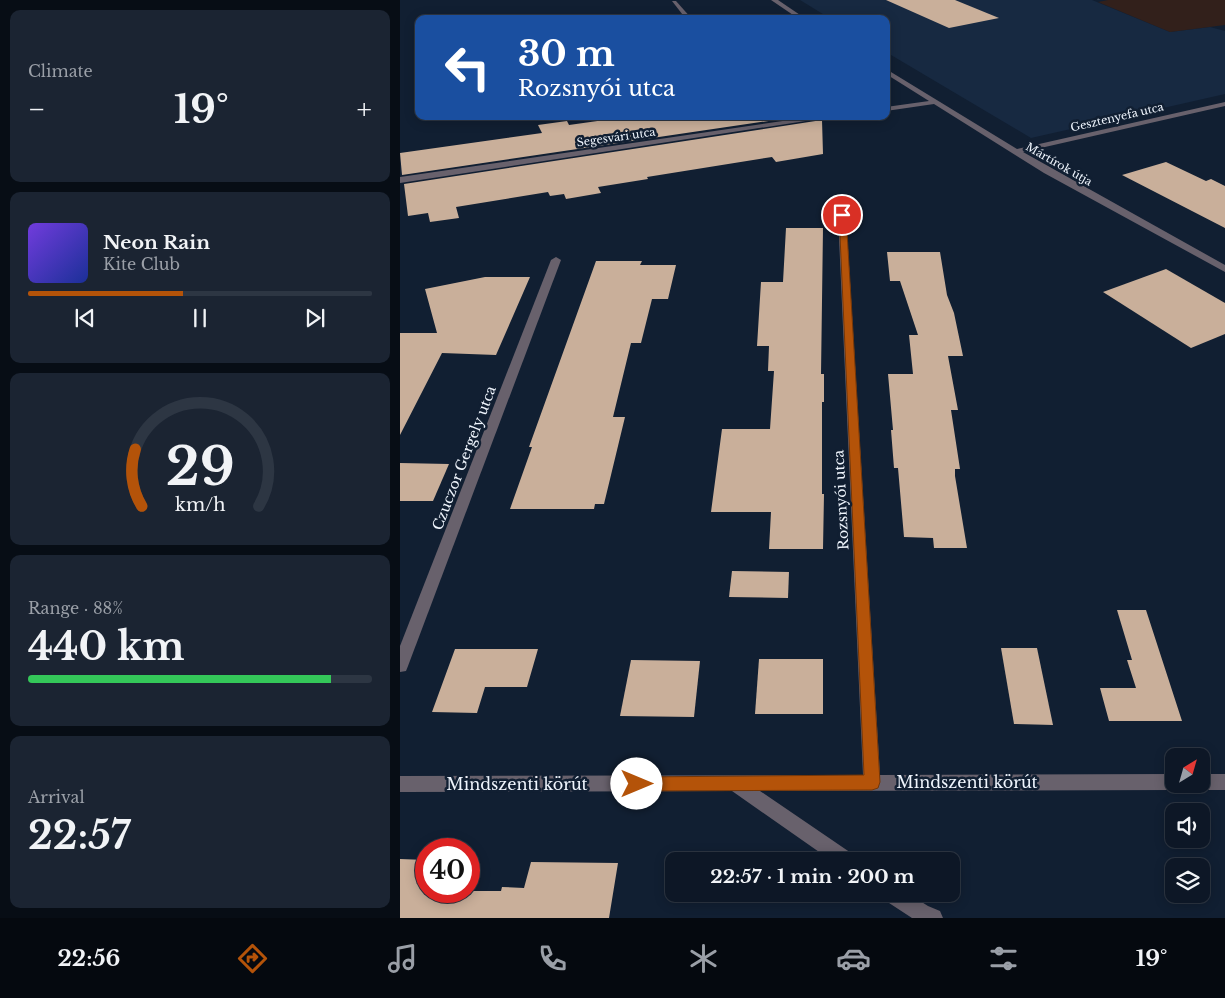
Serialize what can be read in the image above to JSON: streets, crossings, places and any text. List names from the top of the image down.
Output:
{
  "streets": {
    "street": [
      "Gesztenyefa utca",
      "Segesvári utca",
      "Mártírok útja",
      "Czuczor Gergely utca",
      "Rozsnyói utca",
      "Mindszenti körút"
    ]
  },
  "crossings": [
    ["Gesztenyefa utca", "Mártírok útja"],
    ["Rozsnyói utca", "Mindszenti körút"]
  ],
  "north": "top right",
  "page": {
    "tile": [
      "Climate",
      ["Range · 88%", "440 km"],
      ["Arrival", "22:57"]
    ],
    "turn": ["30 m", "Rozsnyói utca"],
    "heat": ["−", "19°", "+"],
    "song": ["Neon Rain", "Kite Club"],
    "limit": "40",
    "trip": "22:57 · 1 min · 200 m",
    "tabs": ["22:56", "19°"],
    "gauge": ["29", "km/h"]
  }
}
